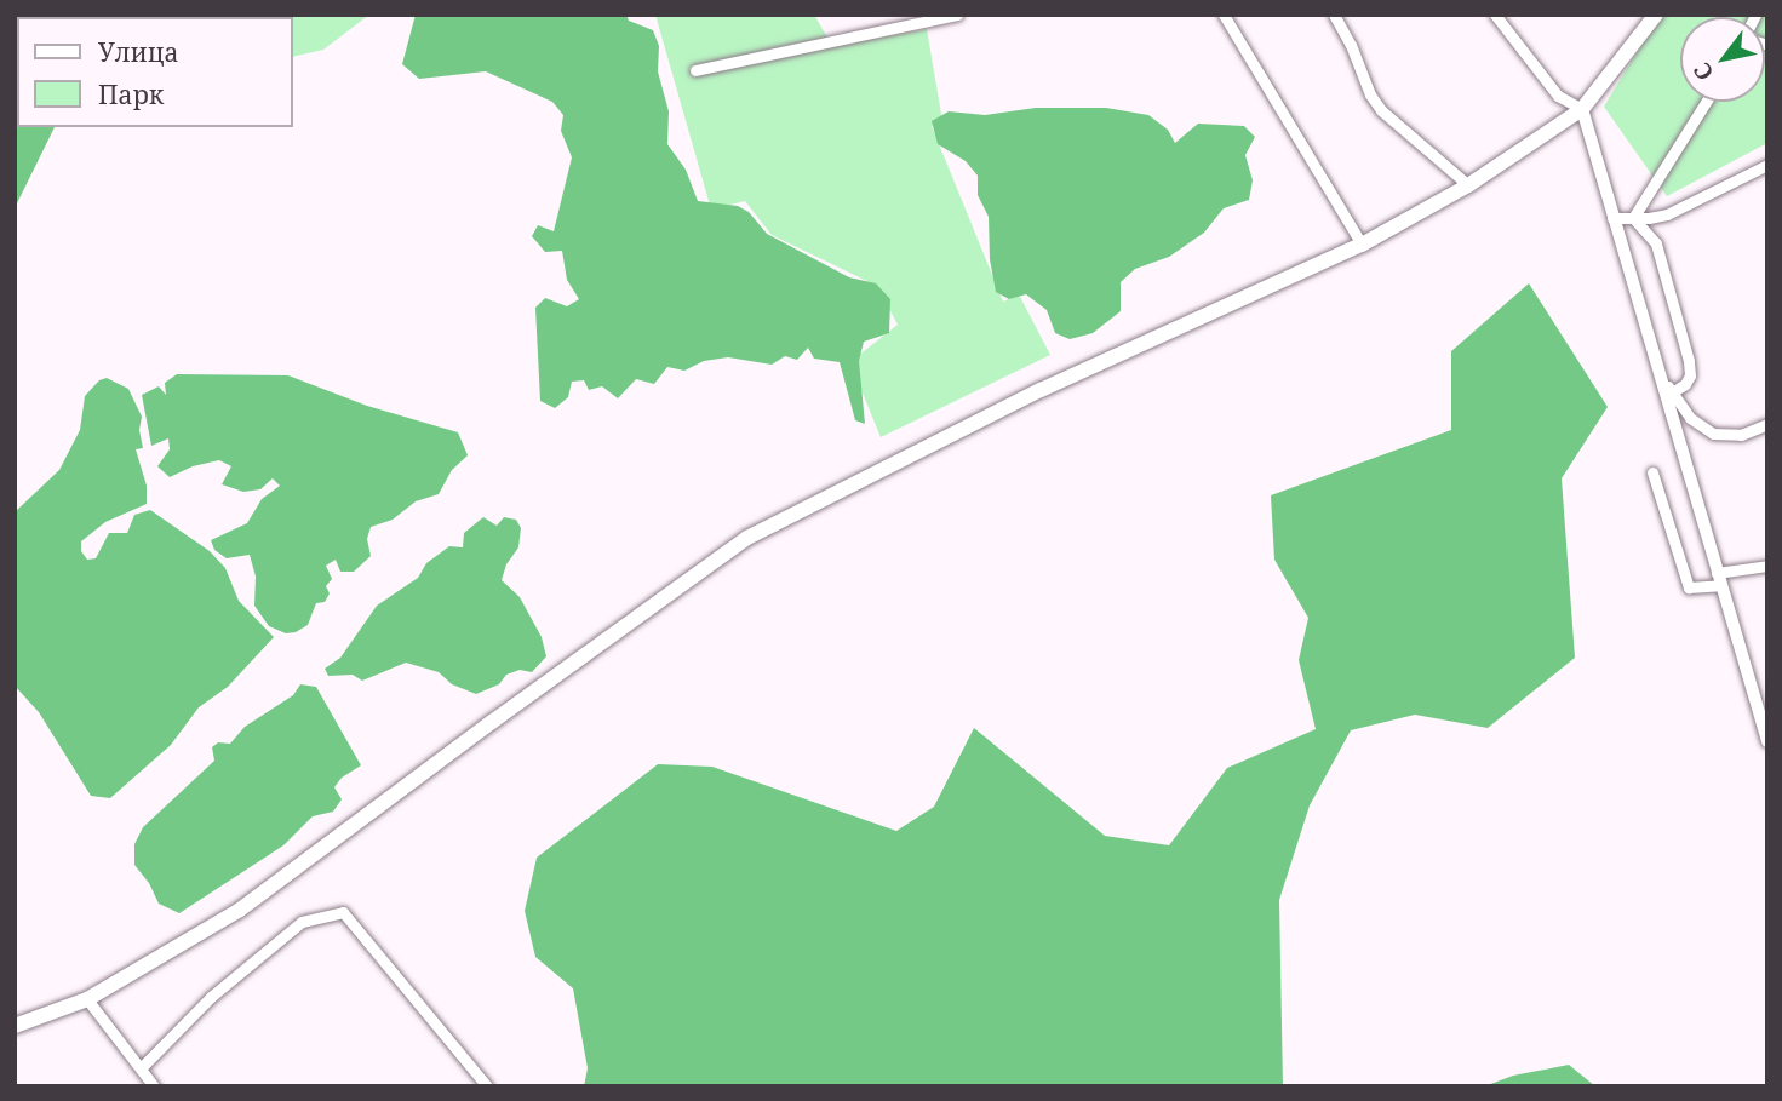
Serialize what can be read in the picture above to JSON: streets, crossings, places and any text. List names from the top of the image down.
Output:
{
  "legend": ["Улица", "Парк"],
  "north": "bottom left"
}
